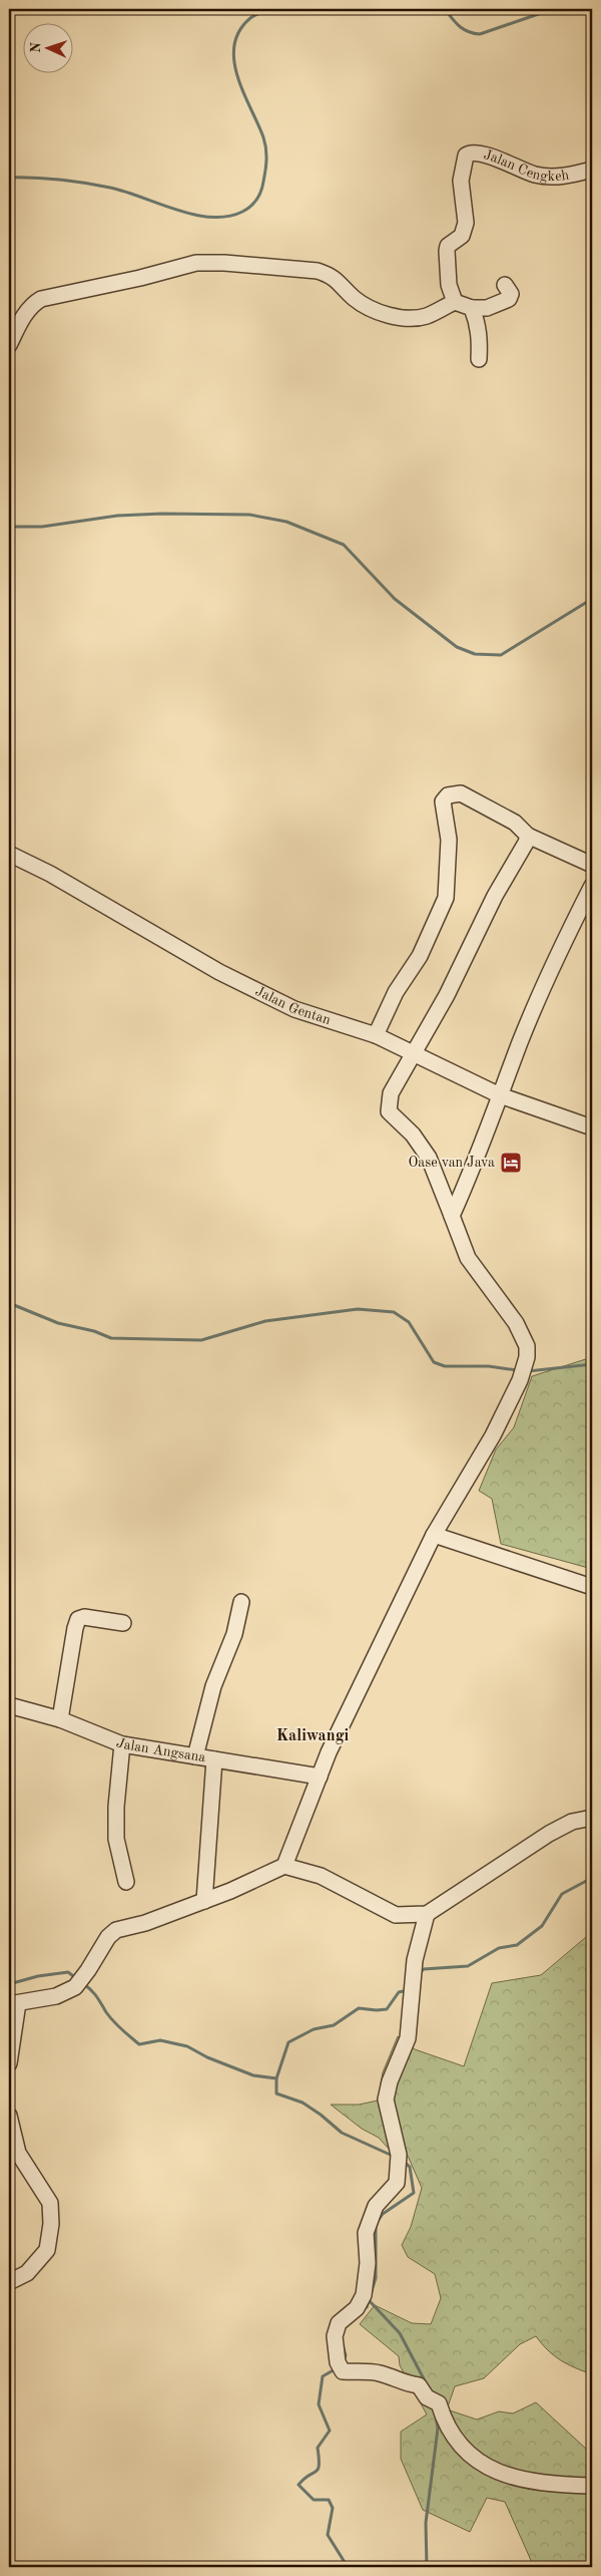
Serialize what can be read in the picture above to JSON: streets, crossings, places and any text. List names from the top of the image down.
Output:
{
  "streets": {
    "street": ["Jalan Cengkeh", "Jalan Gentan", "Jalan Angsana"]
  },
  "districts": ["Kaliwangi"],
  "places": {
    "hotel": ["Oase van Java"]
  },
  "north": "left"
}
